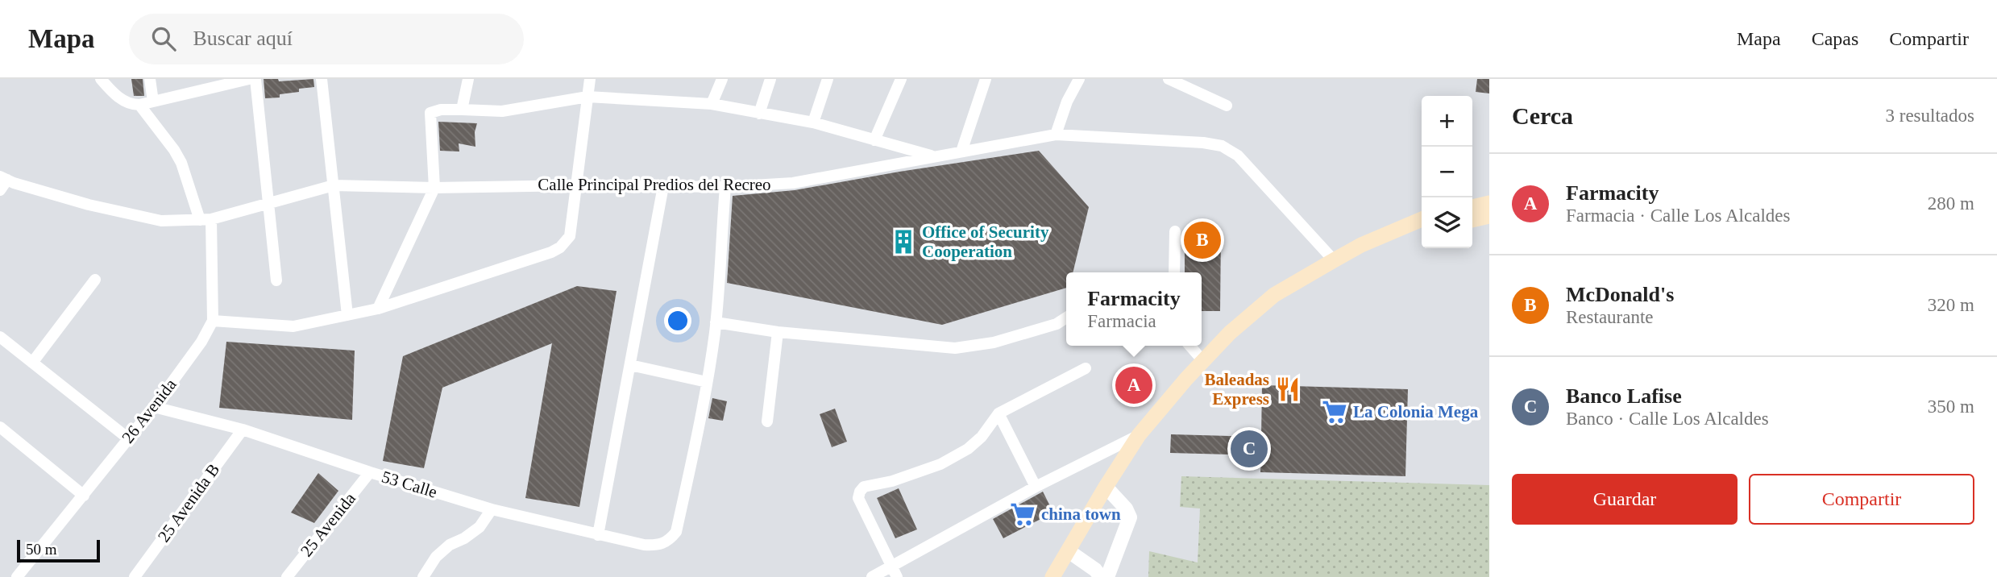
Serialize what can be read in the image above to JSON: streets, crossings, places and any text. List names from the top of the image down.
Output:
{
  "streets": {
    "street": [
      "Calle Principal Predios del Recreo",
      "26 Avenida",
      "53 Calle",
      "25 Avenida B",
      "25 Avenida"
    ]
  },
  "crossings": [
    ["26 Avenida", "53 Calle"],
    ["53 Calle", "25 Avenida B"],
    ["53 Calle", "25 Avenida"]
  ],
  "places": {
    "building": ["Office of Security Cooperation"],
    "restaurant": ["Baleadas Express"],
    "supermarket": ["La Colonia Mega", "china town"]
  },
  "scale_bar": "50 m",
  "page": {
    "header": "Mapa",
    "search": "Buscar aquí",
    "nav": ["Mapa", "Capas", "Compartir"],
    "heading": ["Cerca", "3 resultados"],
    "map_buttons": ["+", "−"],
    "list": [
      {
        "mark": "A",
        "name": "Farmacity",
        "note": "Farmacia · Calle Los Alcaldes",
        "value": "280 m"
      },
      {
        "mark": "B",
        "name": "McDonald's",
        "note": "Restaurante",
        "value": "320 m"
      },
      {
        "mark": "C",
        "name": "Banco Lafise",
        "note": "Banco · Calle Los Alcaldes",
        "value": "350 m"
      }
    ],
    "pins": ["B", "A", "C"],
    "popup": ["Farmacity", "Farmacia"],
    "buttons": ["Guardar", "Compartir"],
    "scale": "50 m"
  }
}
